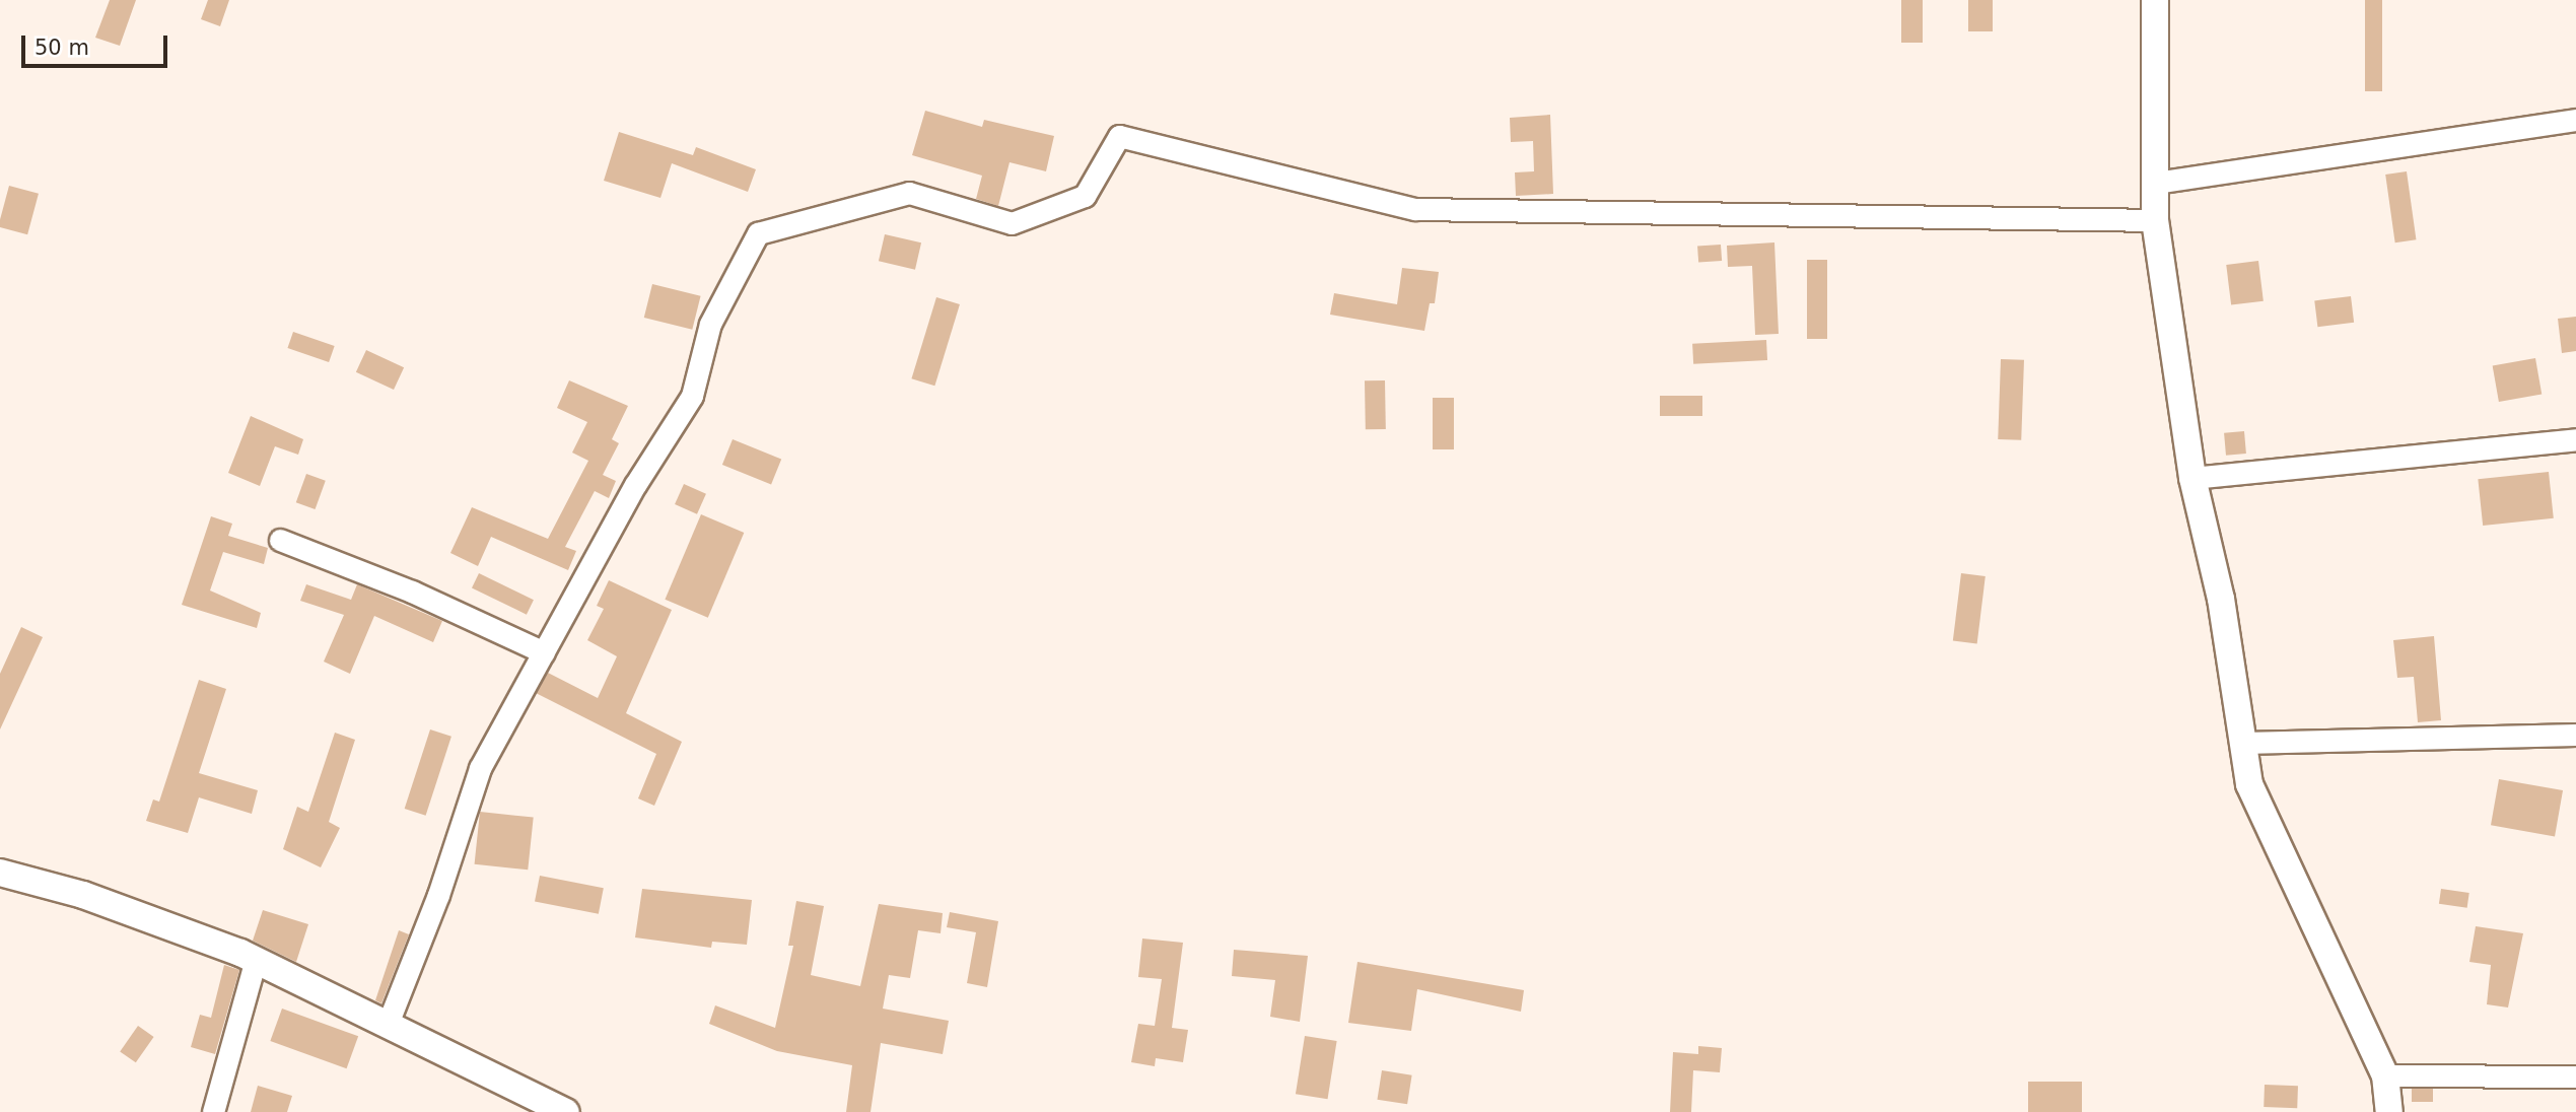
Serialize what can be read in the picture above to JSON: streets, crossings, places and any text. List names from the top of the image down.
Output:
{
  "scale_bar": "50 m"
}
